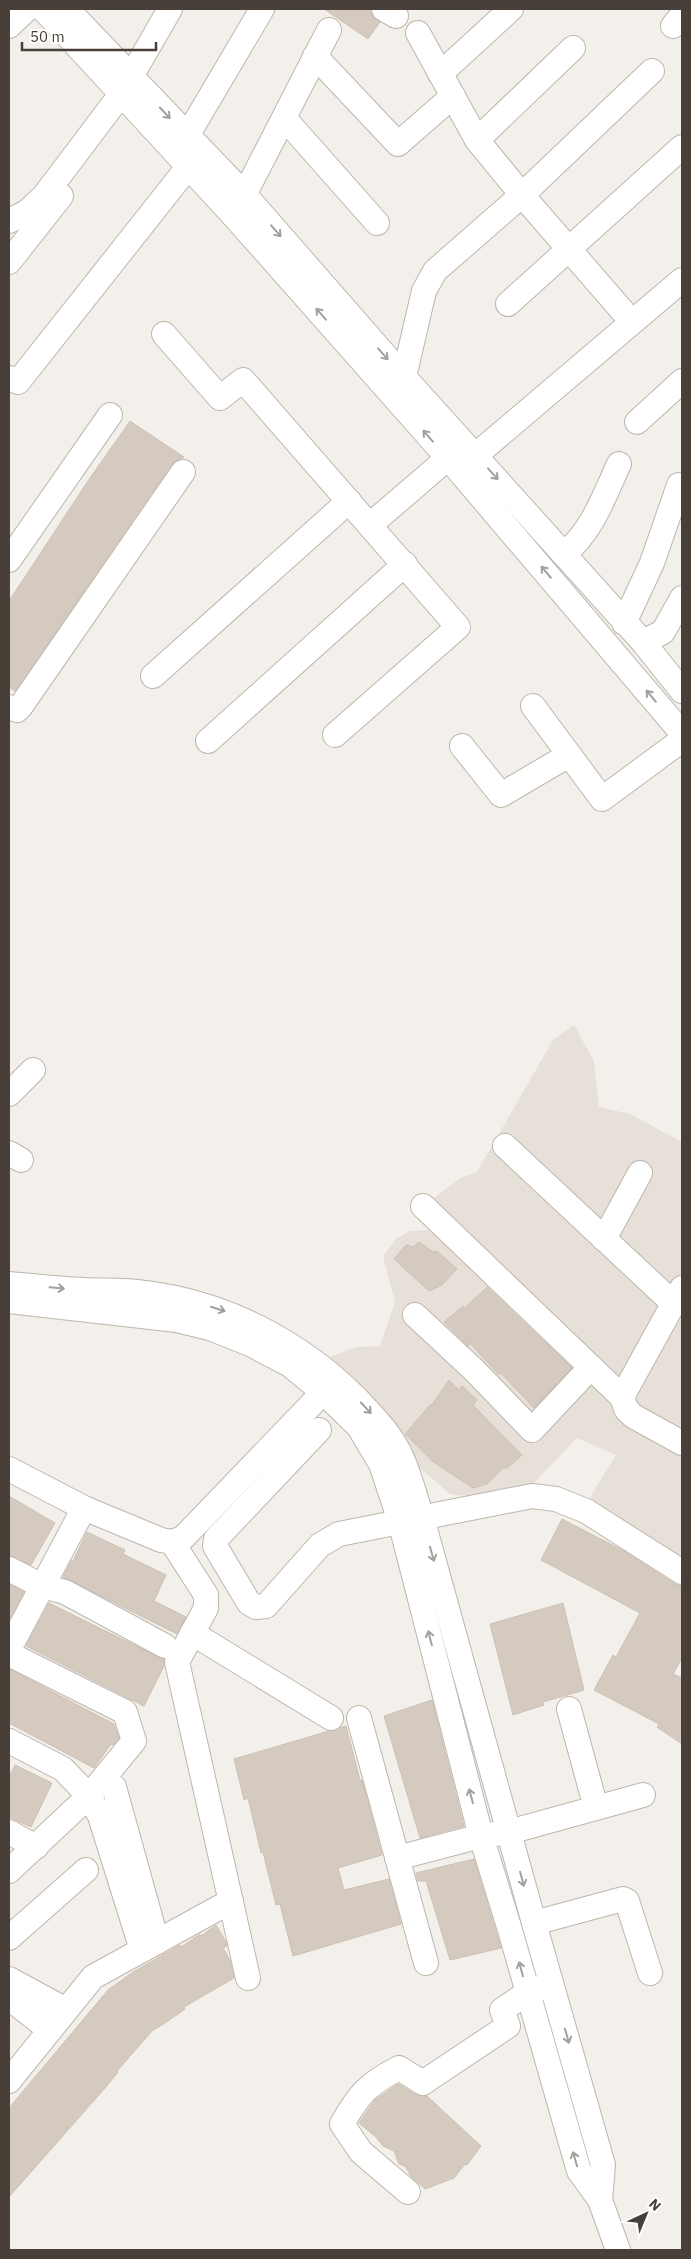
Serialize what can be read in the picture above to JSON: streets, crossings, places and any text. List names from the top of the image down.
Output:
{
  "scale_bar": "50 m",
  "north": "top right"
}
